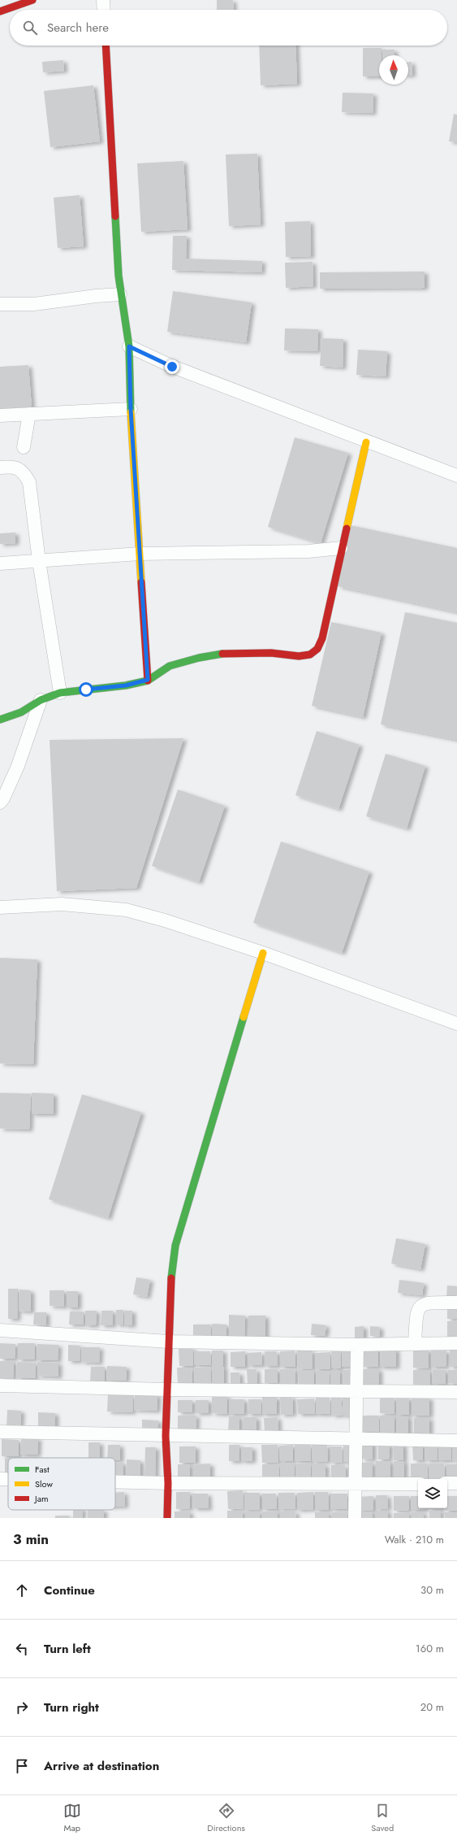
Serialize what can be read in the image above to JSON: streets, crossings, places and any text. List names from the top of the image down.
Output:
{
  "legend": ["Fast", "Slow", "Jam"],
  "north": "top",
  "page": {
    "search": "Search here",
    "heading": ["3 min", "Walk · 210 m"],
    "list": [
      ["Continue", "30 m"],
      ["Turn left", "160 m"],
      ["Turn right", "20 m"],
      "Arrive at destination"
    ],
    "nav": ["Map", "Directions", "Saved"]
  }
}
